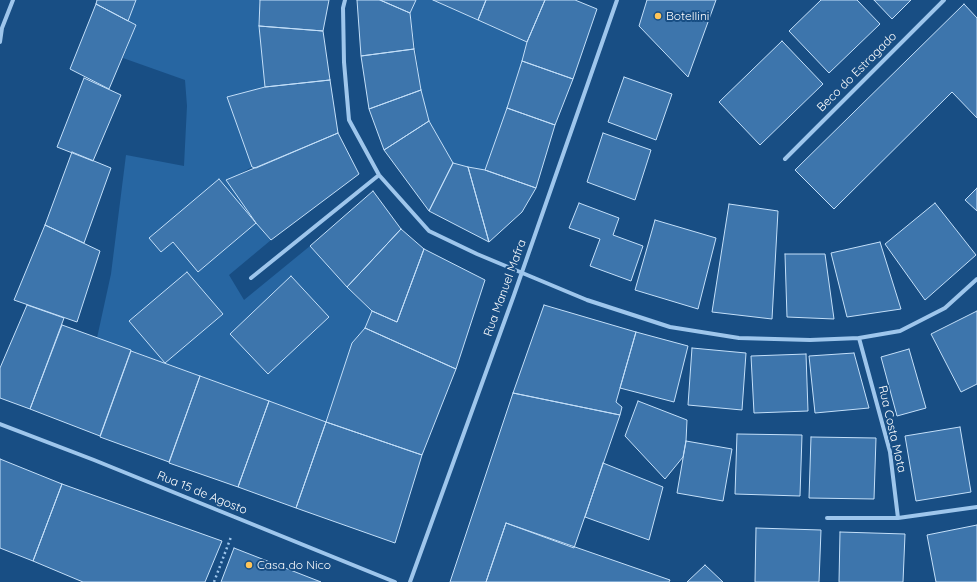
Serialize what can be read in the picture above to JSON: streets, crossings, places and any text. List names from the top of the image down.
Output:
{
  "streets": {
    "street": [
      "Beco do Estragado",
      "Rua Manuel Mafra",
      "Rua Costa Mota",
      "Rua 15 de Agosto"
    ]
  },
  "places": ["Botellini", "Casa do Nico"]
}
